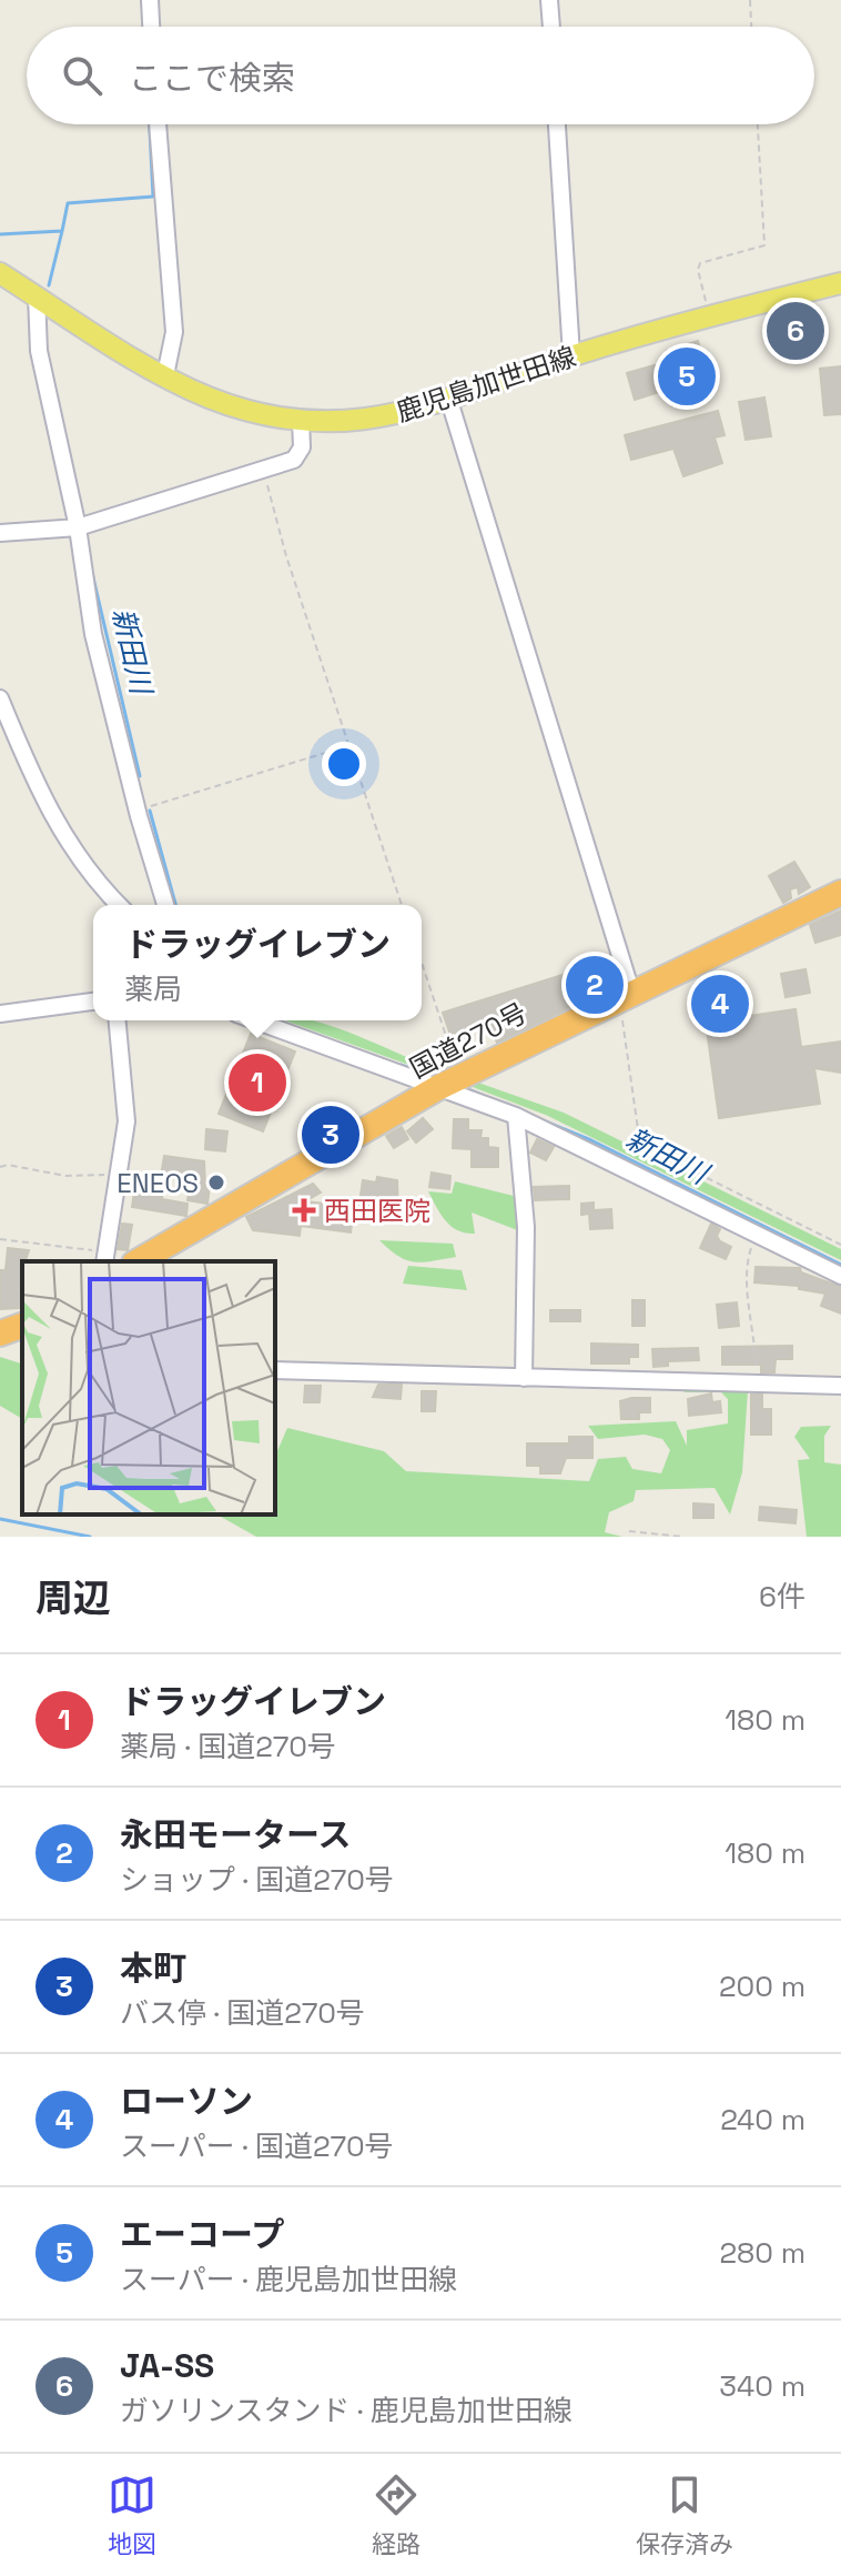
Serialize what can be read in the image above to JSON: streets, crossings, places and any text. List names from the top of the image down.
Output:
{
  "streets": {
    "highway": ["国道270号"],
    "main road": ["鹿児島加世田線"]
  },
  "water": ["新田川"],
  "places": {
    "other": ["ENEOS"],
    "health": ["西田医院"]
  },
  "page": {
    "search": "ここで検索",
    "pins": [
      "6",
      "5",
      "2",
      "4",
      "1",
      "3"
    ],
    "popup": ["ドラッグイレブン", "薬局"],
    "heading": ["周辺", "6件"],
    "list": [
      {
        "mark": "1",
        "name": "ドラッグイレブン",
        "note": "薬局 · 国道270号",
        "value": "180 m"
      },
      {
        "mark": "2",
        "name": "永田モータース",
        "note": "ショップ · 国道270号",
        "value": "180 m"
      },
      {
        "mark": "3",
        "name": "本町",
        "note": "バス停 · 国道270号",
        "value": "200 m"
      },
      {
        "mark": "4",
        "name": "ローソン",
        "note": "スーパー · 国道270号",
        "value": "240 m"
      },
      {
        "mark": "5",
        "name": "エーコープ",
        "note": "スーパー · 鹿児島加世田線",
        "value": "280 m"
      },
      {
        "mark": "6",
        "name": "JA-SS",
        "note": "ガソリンスタンド · 鹿児島加世田線",
        "value": "340 m"
      }
    ],
    "nav": ["地図", "経路", "保存済み"]
  }
}
